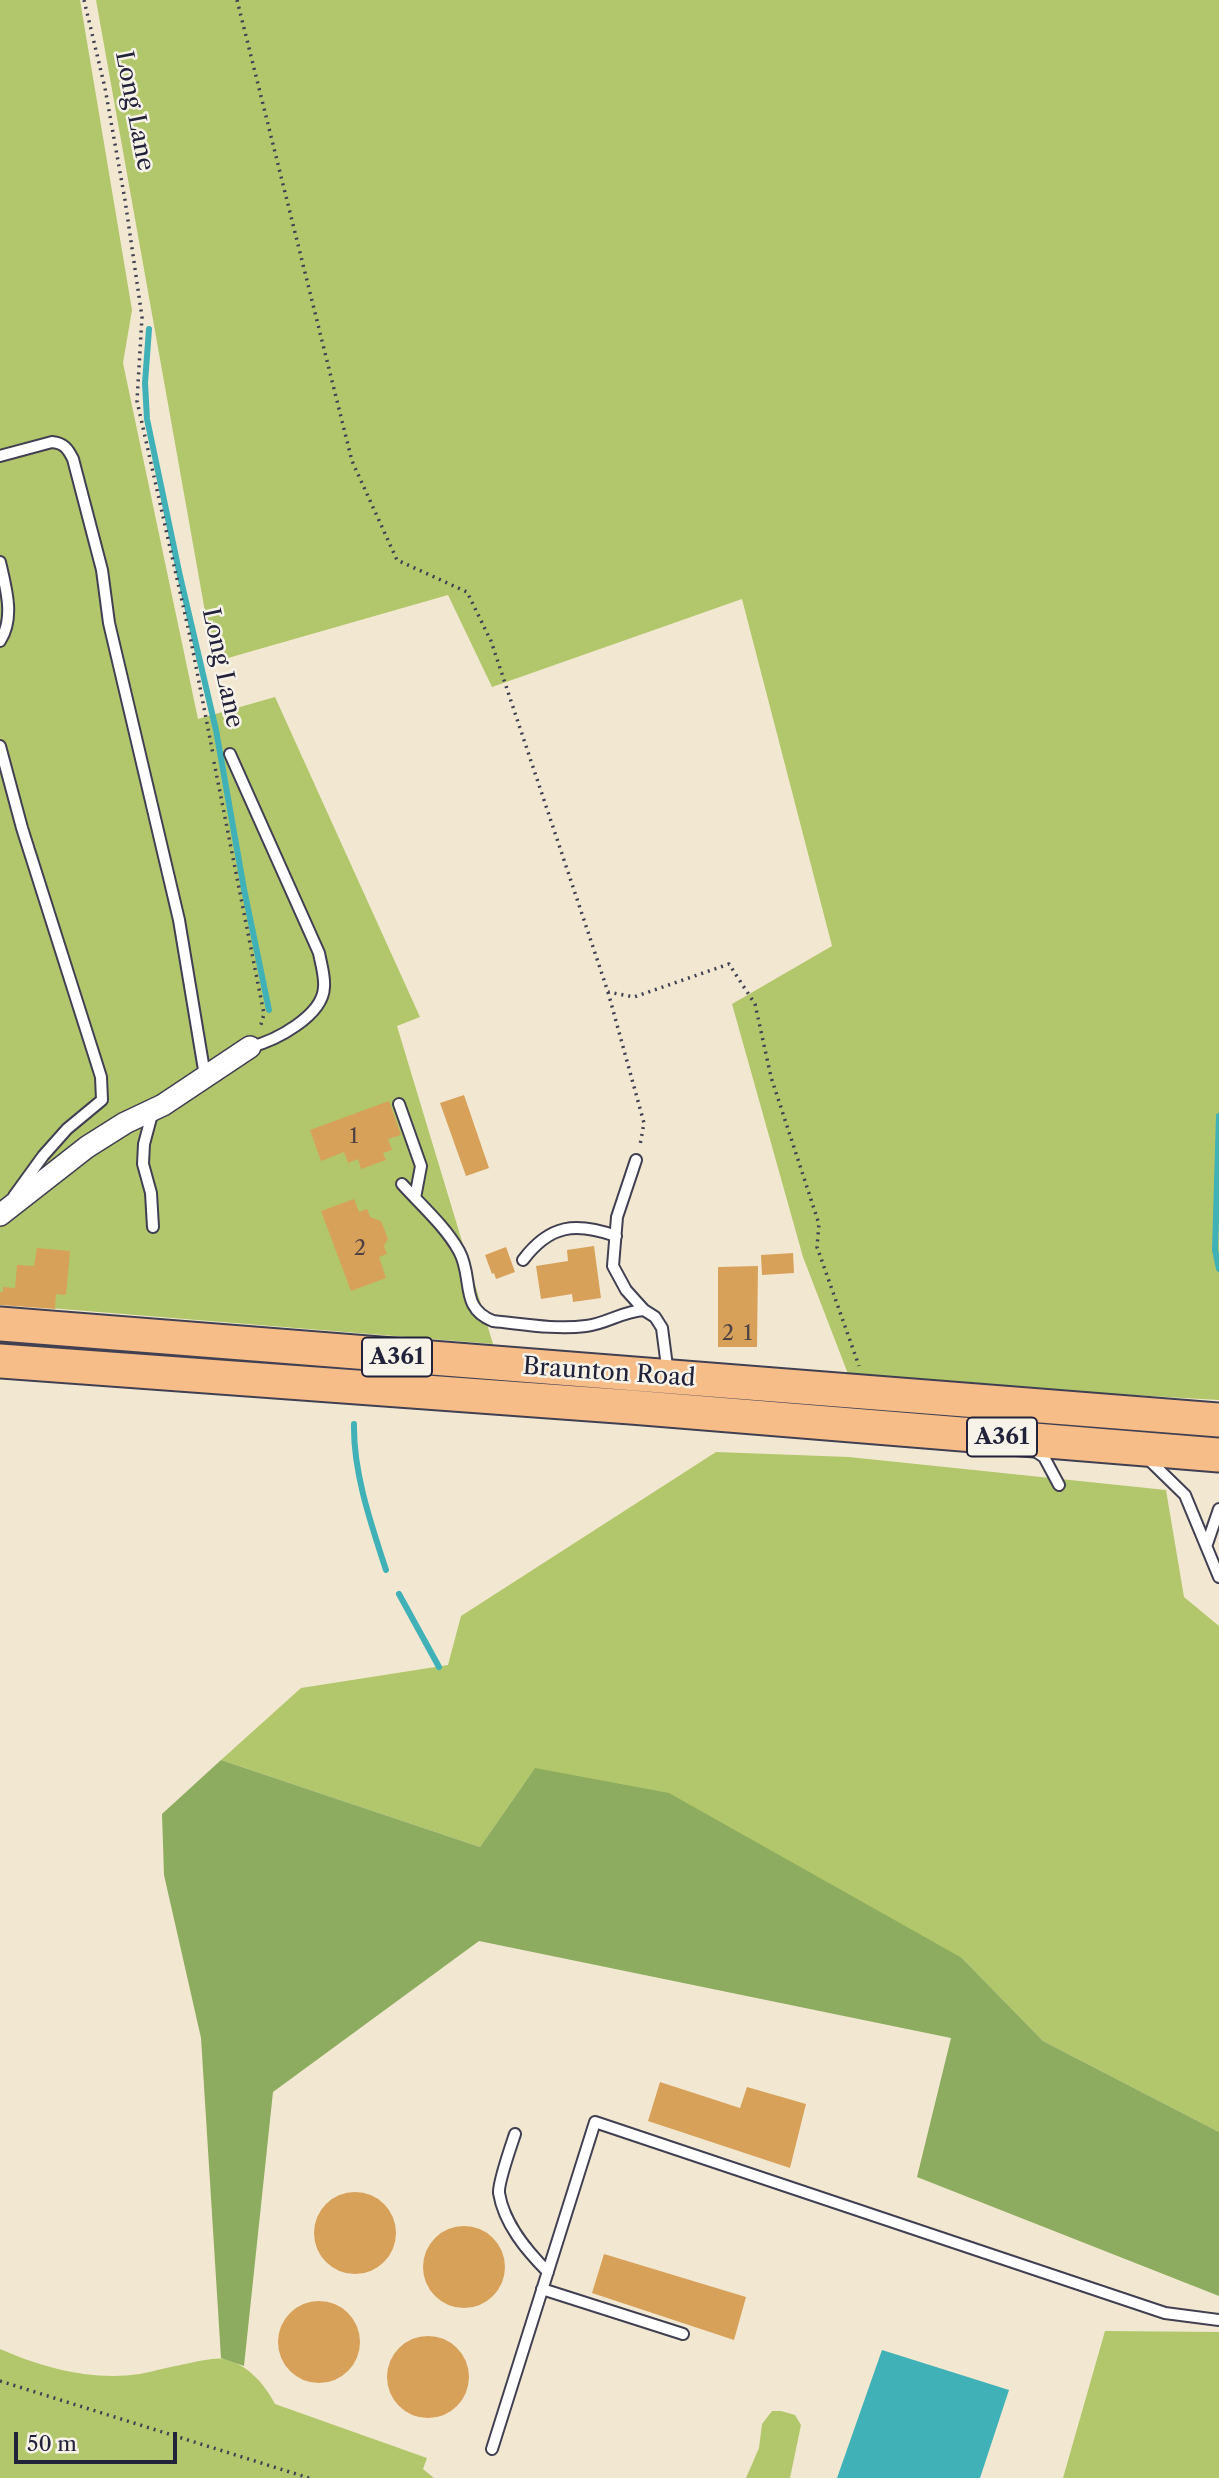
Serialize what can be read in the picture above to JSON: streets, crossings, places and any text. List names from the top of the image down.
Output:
{
  "streets": {
    "main road": ["A361", "Braunton Road"],
    "path": ["Long Lane"]
  },
  "house_numbers": [
    "1",
    "2",
    "2",
    "1"
  ],
  "scale_bar": "50 m"
}
